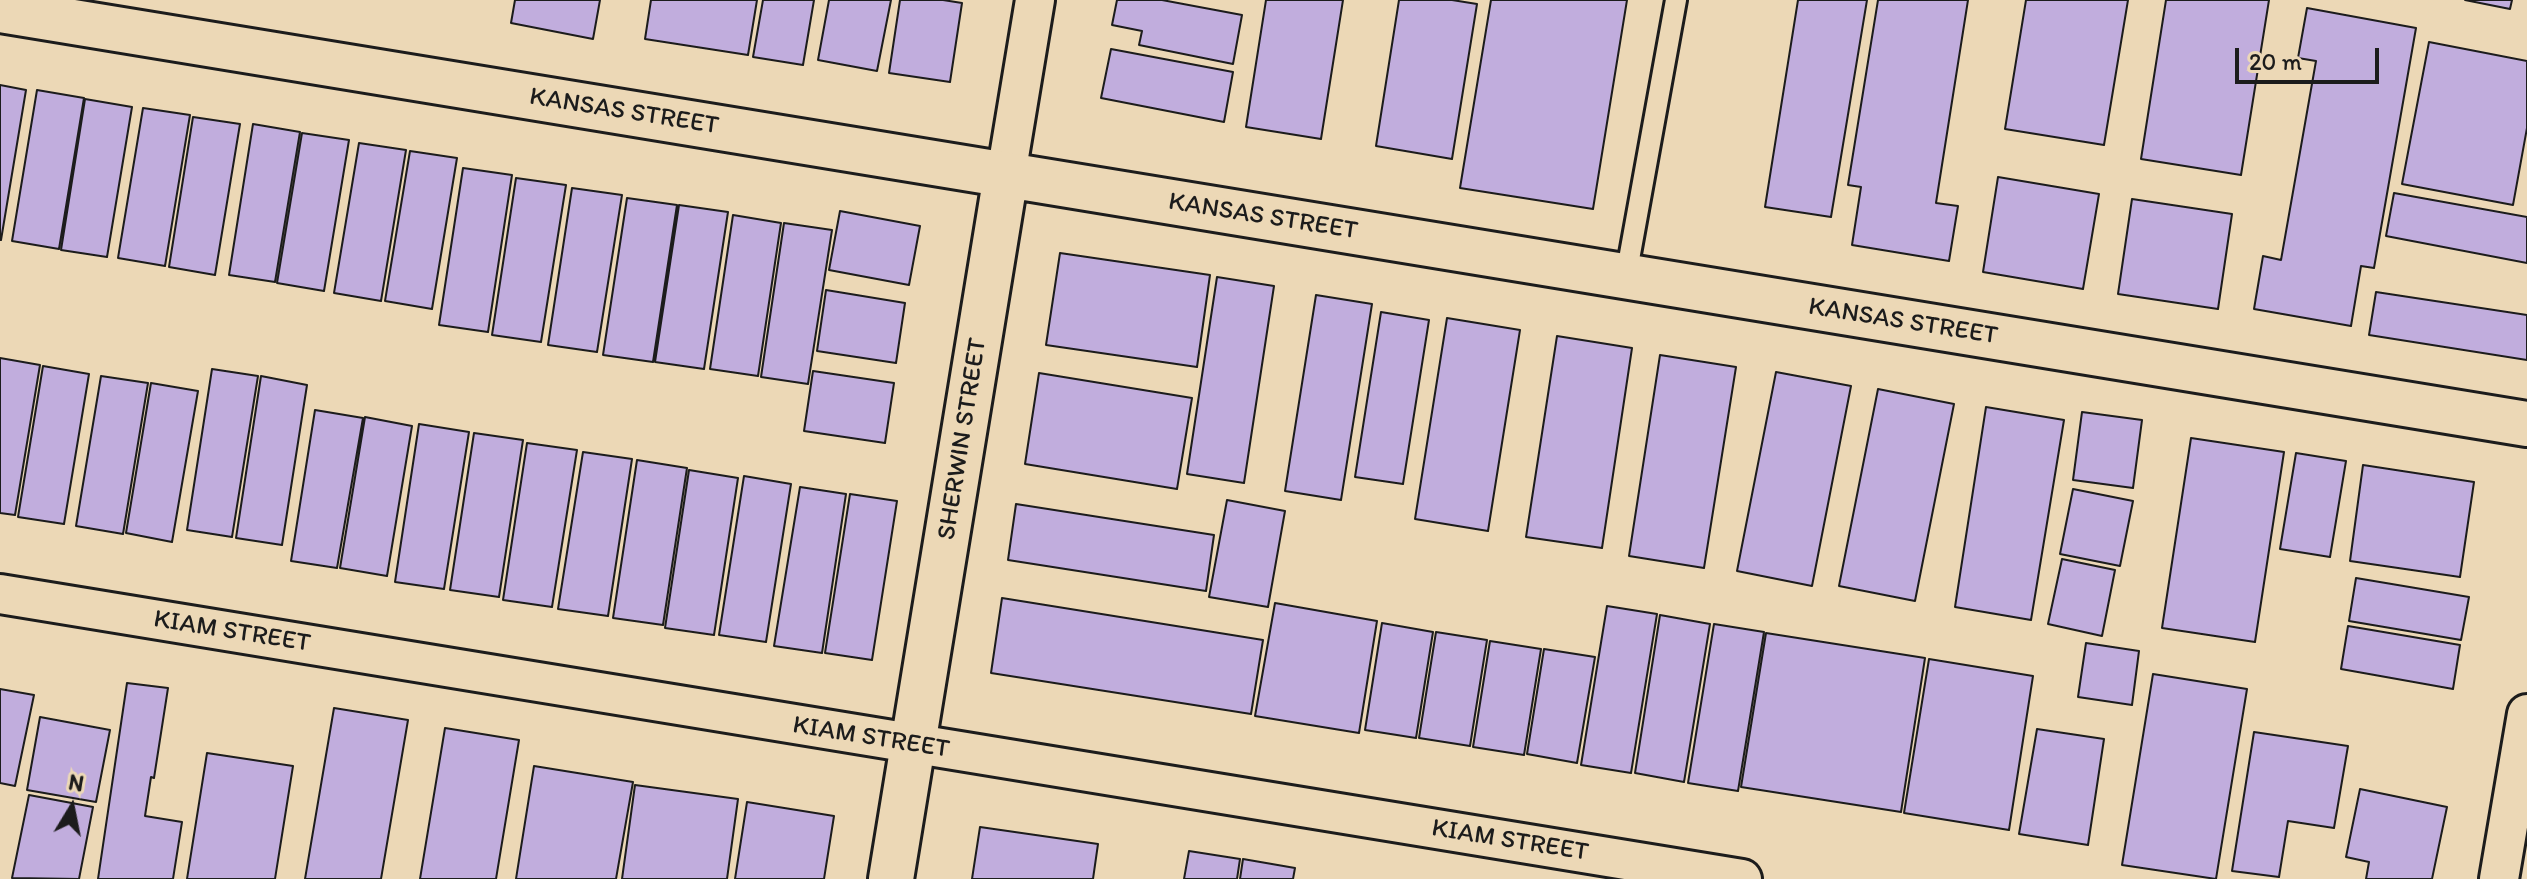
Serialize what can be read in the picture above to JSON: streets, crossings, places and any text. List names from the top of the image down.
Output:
{
  "streets": {
    "street": ["KANSAS STREET", "SHERWIN STREET", "KIAM STREET"]
  },
  "crossings": [
    ["KANSAS STREET", "SHERWIN STREET"],
    ["SHERWIN STREET", "KIAM STREET"]
  ],
  "scale_bar": "20 m",
  "north": "top"
}
